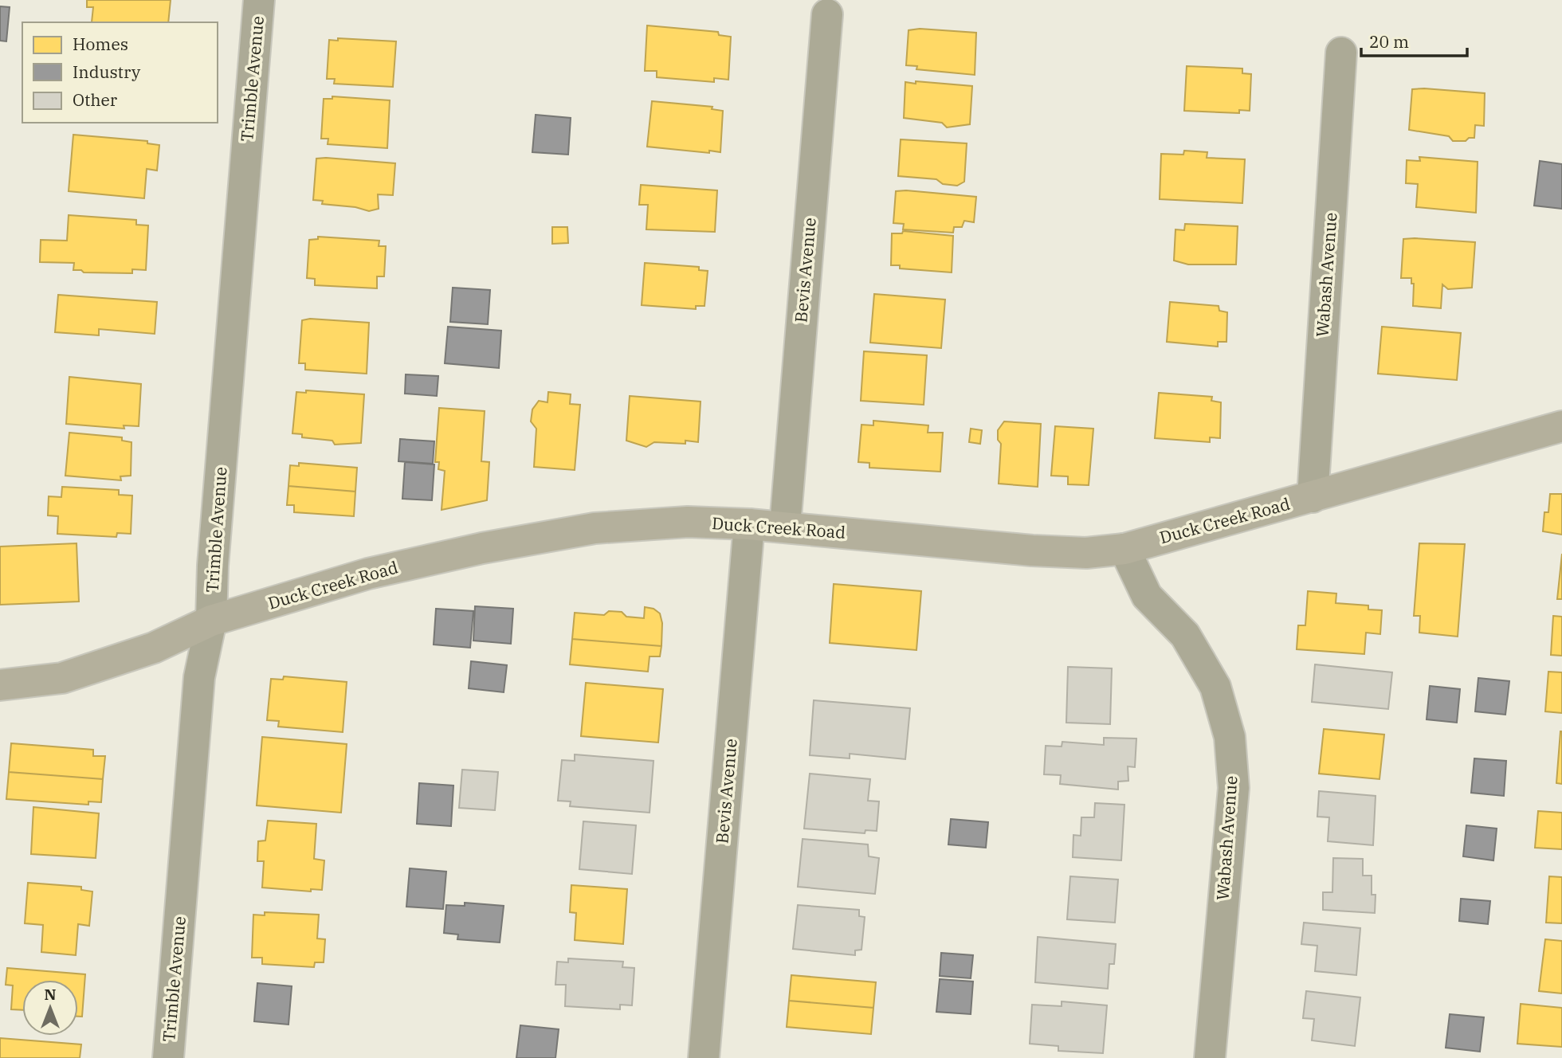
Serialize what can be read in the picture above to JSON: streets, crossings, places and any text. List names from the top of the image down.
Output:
{
  "streets": {
    "street": [
      "Trimble Avenue",
      "Bevis Avenue",
      "Wabash Avenue",
      "Duck Creek Road"
    ]
  },
  "crossings": [
    ["Trimble Avenue", "Duck Creek Road"],
    ["Bevis Avenue", "Duck Creek Road"],
    ["Wabash Avenue", "Duck Creek Road"]
  ],
  "legend": ["Homes", "Industry", "Other"],
  "scale_bar": "20 m",
  "north": "top"
}
